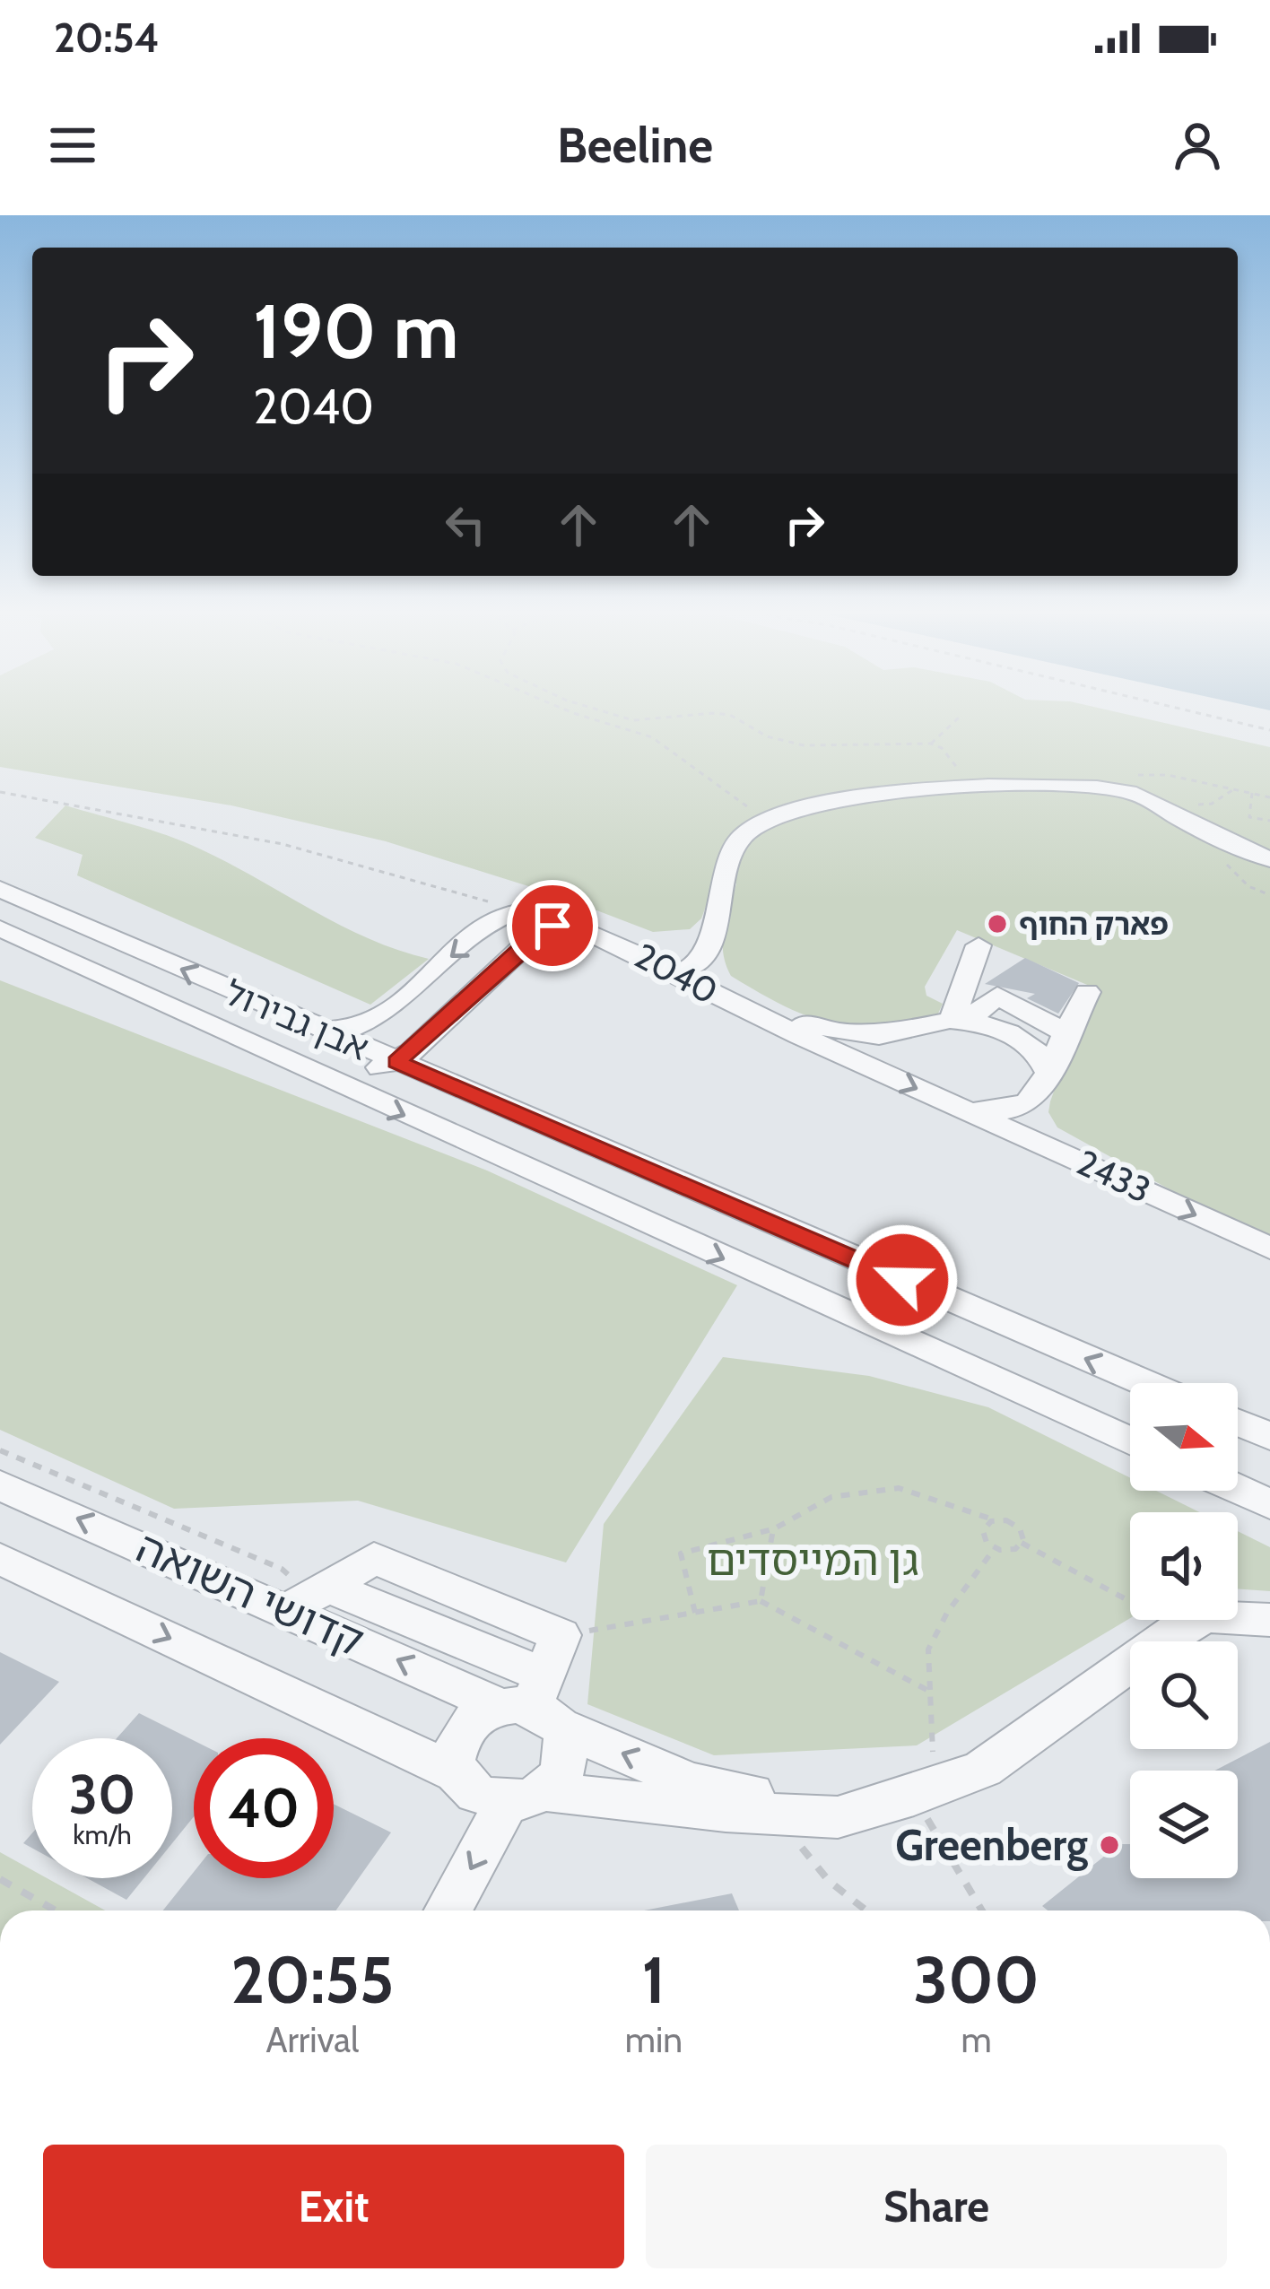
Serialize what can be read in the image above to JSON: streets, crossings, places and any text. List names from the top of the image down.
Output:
{
  "streets": {
    "street": [
      "2040",
      "אבן גבירול",
      "2433",
      "קדושי השואה"
    ]
  },
  "crossings": [
    ["2040", "אבן גבירול"],
    ["2040", "2433"]
  ],
  "one_way": ["2433"],
  "parks": ["גן המייסדים"],
  "places": ["פארק החוף", "Greenberg"],
  "north": "right",
  "page": {
    "status": "20:54",
    "header": "Beeline",
    "turn": ["190 m", "2040"],
    "speed": "30 km/h",
    "limit": "40",
    "eta": [
      "20:55",
      "Arrival",
      "1",
      "min",
      "300",
      "m"
    ],
    "buttons": ["Exit", "Share"]
  }
}
